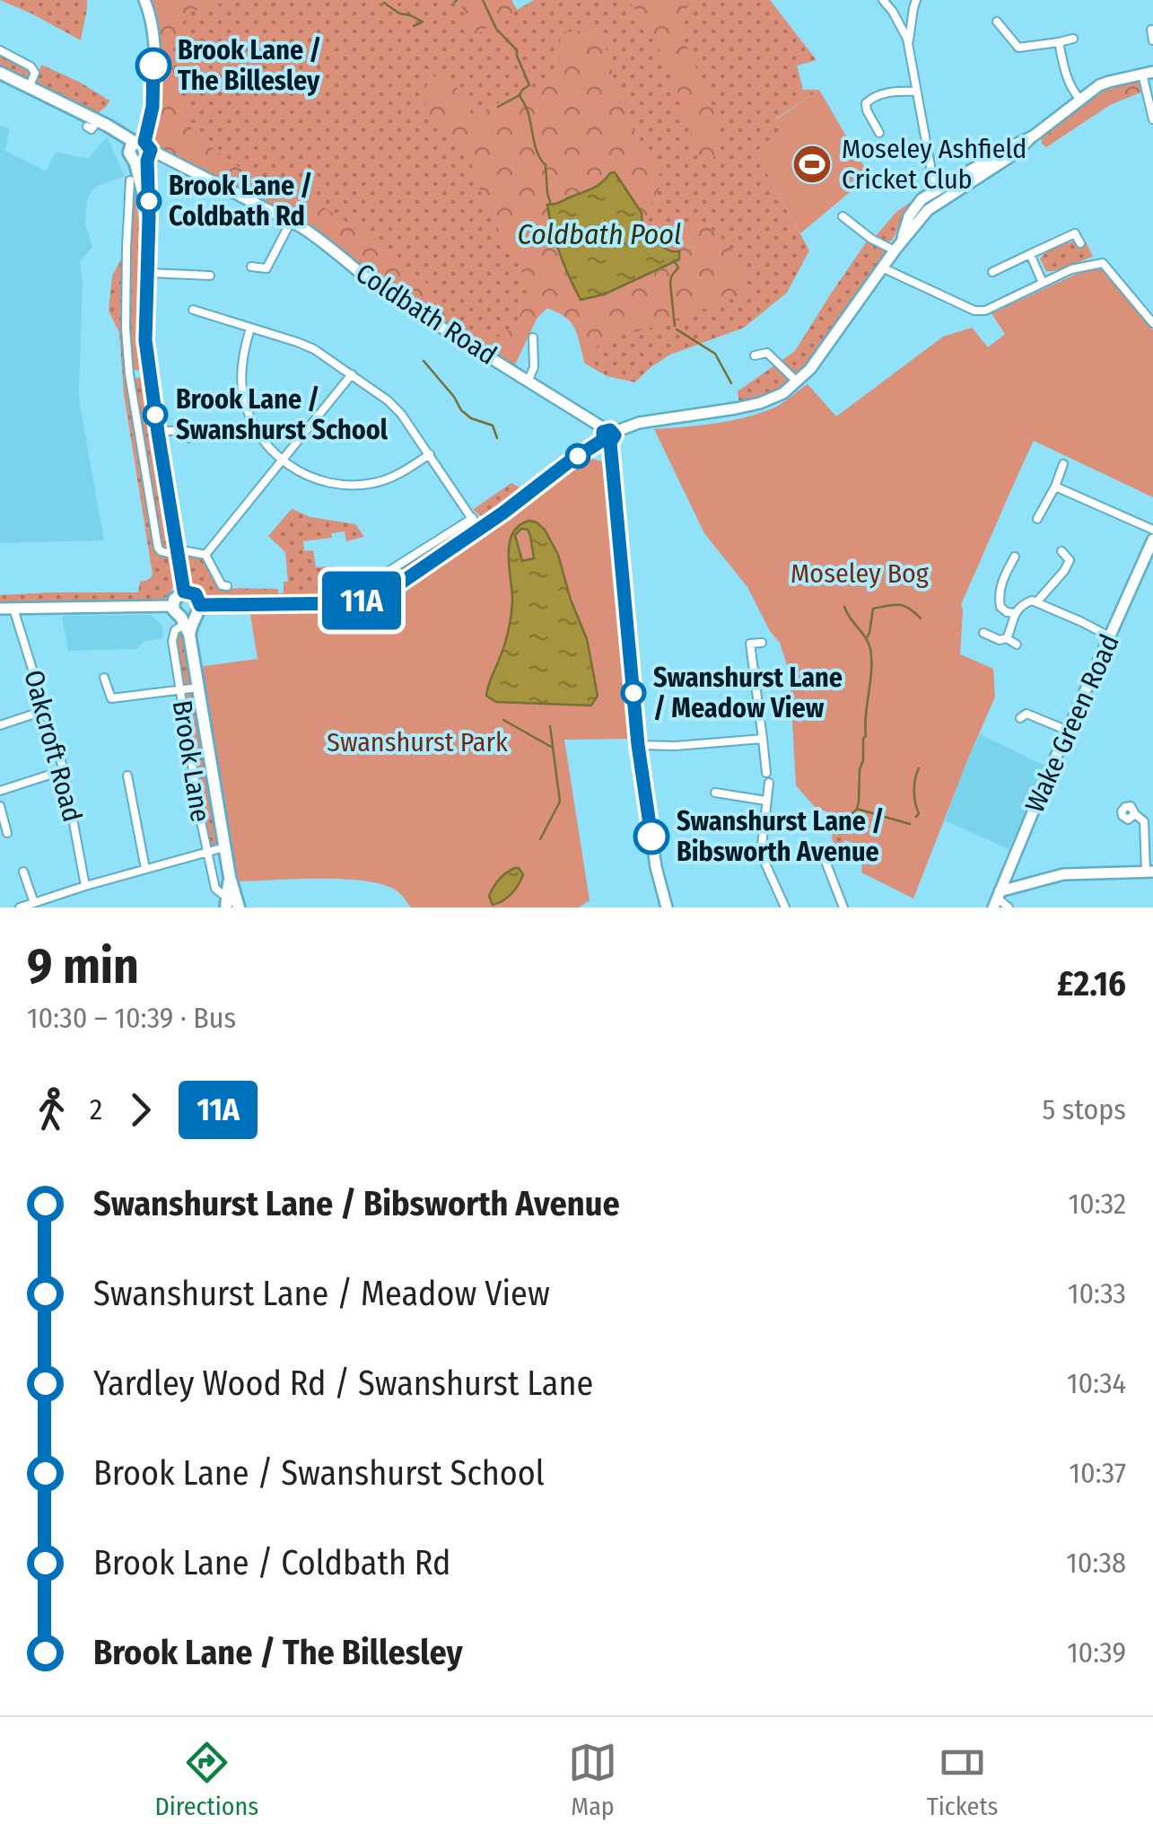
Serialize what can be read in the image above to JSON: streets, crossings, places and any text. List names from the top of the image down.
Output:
{
  "streets": {
    "main road": ["Brook Lane"],
    "street": ["Coldbath Road", "Wake Green Road", "Oakcroft Road"]
  },
  "water": ["Coldbath Pool"],
  "parks": ["Moseley Bog", "Swanshurst Park"],
  "places": {
    "other": [
      "Brook Lane / The Billesley",
      "Brook Lane / Coldbath Rd",
      "Brook Lane / Swanshurst School",
      "Swanshurst Lane / Meadow View",
      "Swanshurst Lane / Bibsworth Avenue"
    ],
    "sports": ["Moseley Ashfield Cricket Club"]
  },
  "lines": ["bus line 11A"],
  "page": {
    "on_map": "11A",
    "heading": ["9 min", "10:30 – 10:39 · Bus", "£2.16"],
    "legs": ["2", "11A", "5 stops"],
    "list": [
      {
        "name": "Swanshurst Lane / Bibsworth Avenue",
        "value": "10:32"
      },
      {
        "name": "Swanshurst Lane / Meadow View",
        "value": "10:33"
      },
      {
        "name": "Yardley Wood Rd / Swanshurst Lane",
        "value": "10:34"
      },
      {
        "name": "Brook Lane / Swanshurst School",
        "value": "10:37"
      },
      {
        "name": "Brook Lane / Coldbath Rd",
        "value": "10:38"
      },
      {
        "name": "Brook Lane / The Billesley",
        "value": "10:39"
      }
    ],
    "tabs": ["Directions", "Map", "Tickets"]
  }
}
